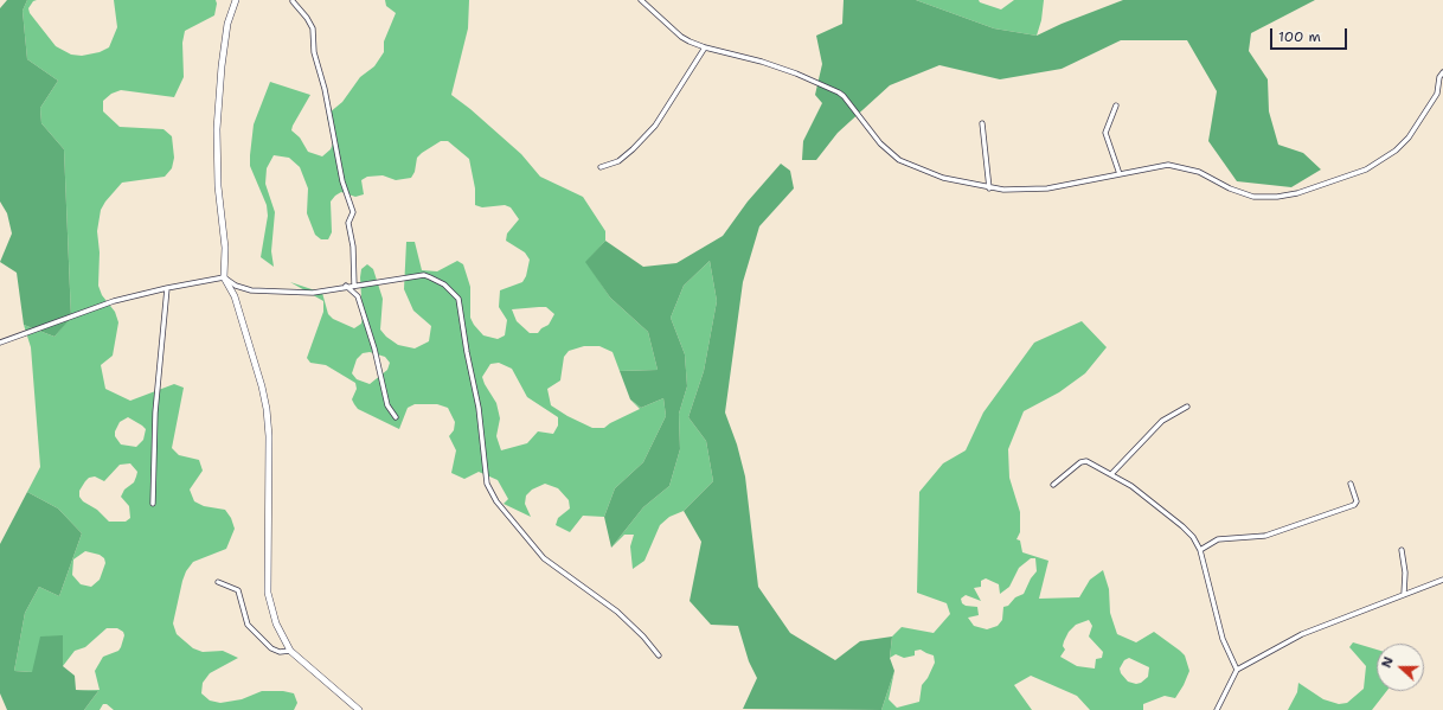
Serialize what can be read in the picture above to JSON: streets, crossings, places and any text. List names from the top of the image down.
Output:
{
  "scale_bar": "100 m",
  "north": "left"
}
